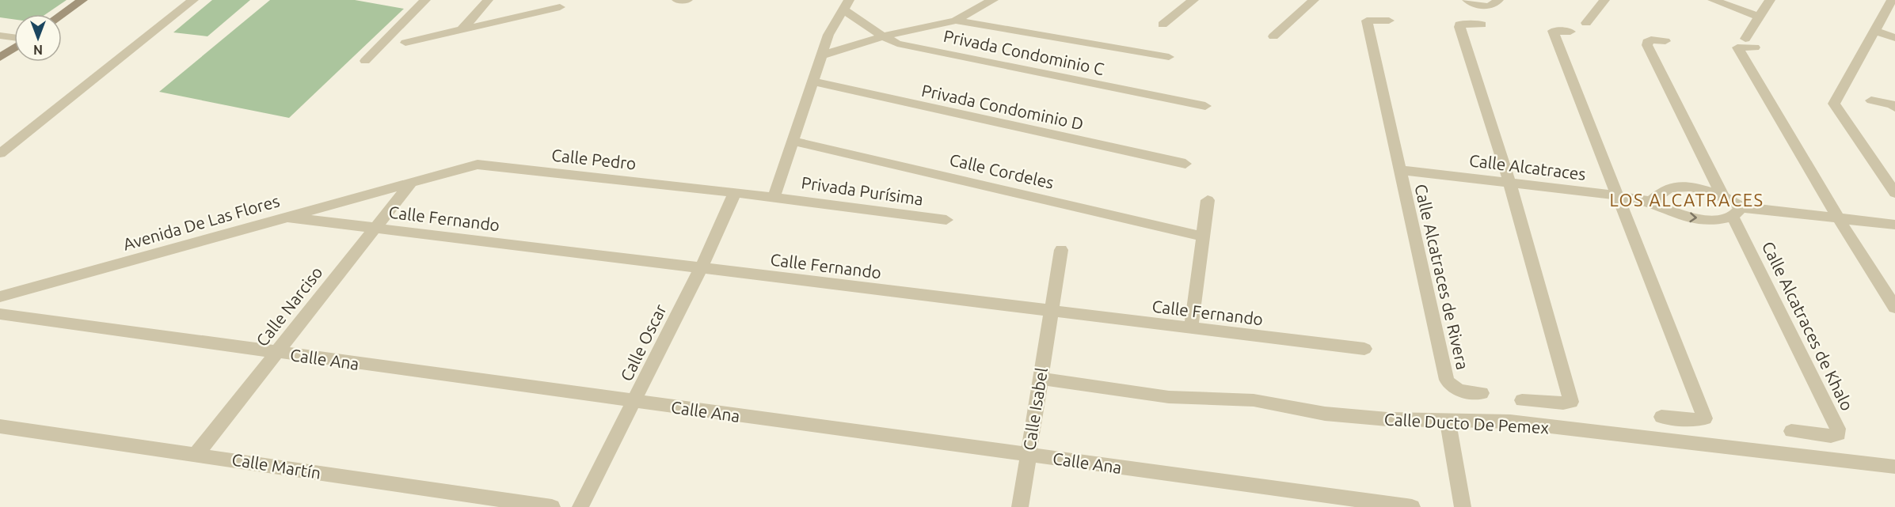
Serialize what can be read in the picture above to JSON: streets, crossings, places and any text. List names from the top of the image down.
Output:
{
  "streets": {
    "street": [
      "Privada Condominio C",
      "Privada Condominio D",
      "Calle Pedro",
      "Calle Alcatraces",
      "Calle Cordeles",
      "Privada Purísima",
      "Calle Fernando",
      "Avenida De Las Flores",
      "Calle Alcatraces de Rivera",
      "Calle Narciso",
      "Calle Alcatraces de Khalo",
      "Calle Oscar",
      "Calle Ana",
      "Calle Isabel",
      "Calle Ducto De Pemex",
      "Calle Martín"
    ]
  },
  "crossings": [
    ["Calle Pedro", "Privada Purísima"],
    ["Calle Pedro", "Avenida De Las Flores"],
    ["Calle Pedro", "Calle Narciso"],
    ["Calle Pedro", "Calle Oscar"],
    ["Calle Alcatraces", "Calle Alcatraces de Rivera"],
    ["Calle Alcatraces", "Calle Alcatraces de Khalo"],
    ["Calle Fernando", "Avenida De Las Flores"],
    ["Calle Fernando", "Calle Narciso"],
    ["Calle Fernando", "Calle Oscar"],
    ["Calle Fernando", "Calle Isabel"],
    ["Avenida De Las Flores", "Calle Narciso"],
    ["Calle Narciso", "Calle Ana"],
    ["Calle Narciso", "Calle Martín"],
    ["Calle Oscar", "Calle Ana"],
    ["Calle Ana", "Calle Isabel"],
    ["Calle Isabel", "Calle Ducto De Pemex"]
  ],
  "districts": ["LOS ALCATRACES"],
  "north": "bottom"
}
